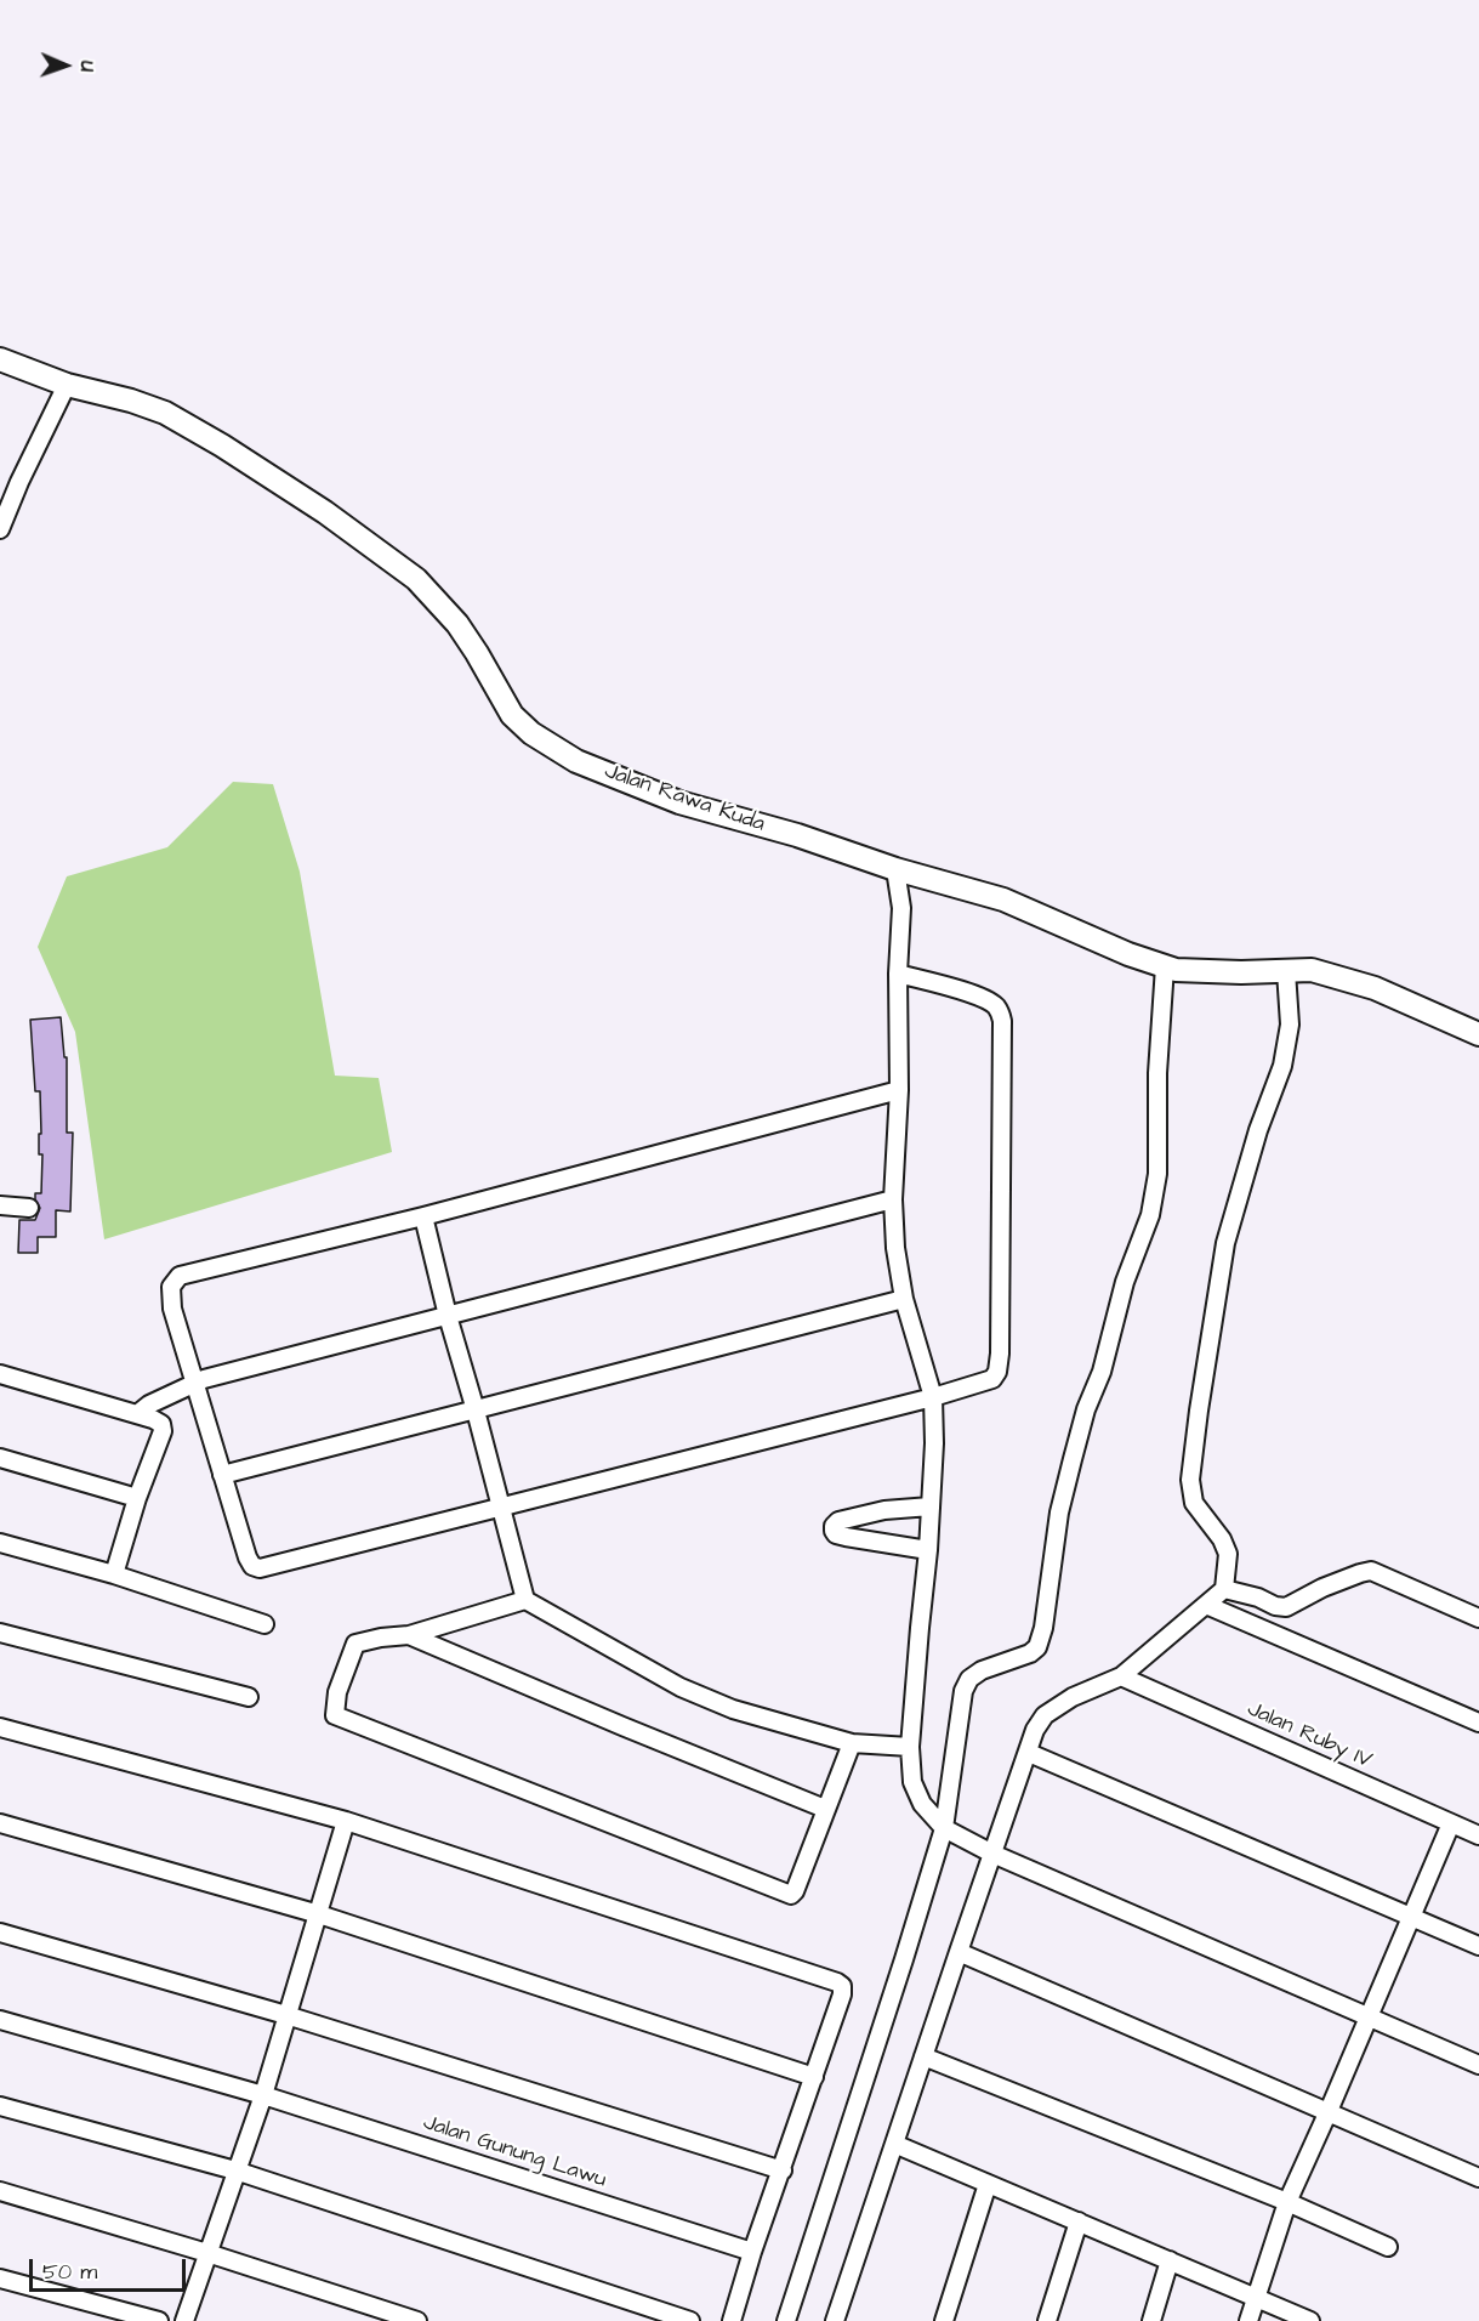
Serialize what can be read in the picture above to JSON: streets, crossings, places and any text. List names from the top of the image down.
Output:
{
  "streets": {
    "street": ["Jalan Rawa Kuda", "Jalan Ruby IV", "Jalan Gunung Lawu"]
  },
  "scale_bar": "50 m",
  "north": "right"
}
